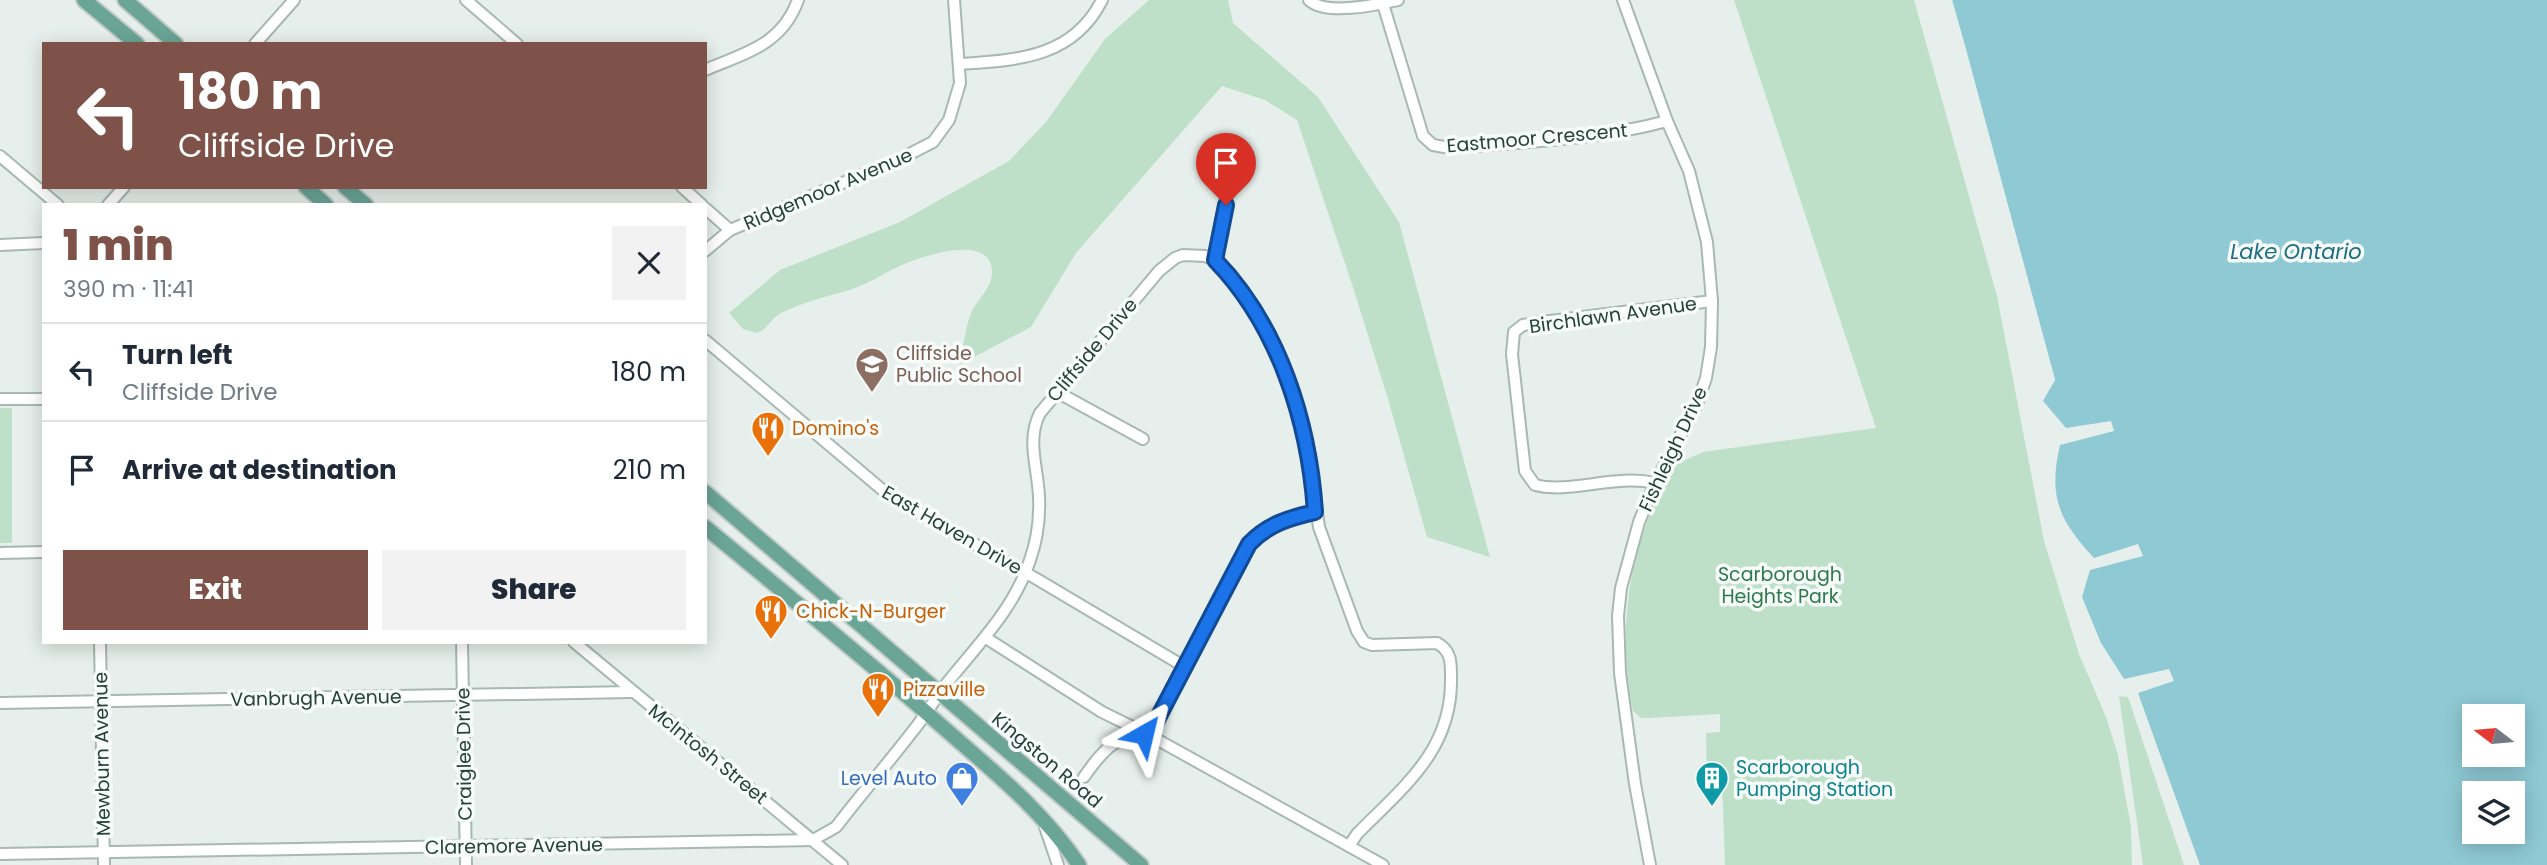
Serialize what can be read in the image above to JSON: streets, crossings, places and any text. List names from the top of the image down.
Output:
{
  "streets": {
    "main road": ["Kingston Road"],
    "street": [
      "Eastmoor Crescent",
      "Ridgemoor Avenue",
      "Birchlawn Avenue",
      "Cliffside Drive",
      "Fishleigh Drive",
      "East Haven Drive",
      "Vanbrugh Avenue",
      "Mewburn Avenue",
      "Craiglee Drive",
      "McIntosh Street",
      "Claremore Avenue"
    ]
  },
  "crossings": [
    ["Eastmoor Crescent", "Fishleigh Drive"],
    ["Birchlawn Avenue", "Fishleigh Drive"],
    ["Cliffside Drive", "East Haven Drive"],
    ["Cliffside Drive", "Kingston Road"],
    ["Vanbrugh Avenue", "Mewburn Avenue"],
    ["Vanbrugh Avenue", "Craiglee Drive"],
    ["Vanbrugh Avenue", "McIntosh Street"],
    ["Mewburn Avenue", "Claremore Avenue"],
    ["Craiglee Drive", "Claremore Avenue"],
    ["McIntosh Street", "Claremore Avenue"]
  ],
  "water": ["Lake Ontario"],
  "parks": ["Scarborough Heights Park"],
  "places": {
    "school or university": ["Cliffside Public School"],
    "restaurant": ["Domino's", "Chick-N-Burger", "Pizzaville"],
    "shop": ["Level Auto"],
    "building": ["Scarborough Pumping Station"]
  },
  "north": "left",
  "page": {
    "turn": ["180 m", "Cliffside Drive"],
    "heading": ["1 min", "390 m · 11:41"],
    "list": [
      {
        "name": "Turn left",
        "note": "Cliffside Drive",
        "value": "180 m"
      },
      {
        "name": "Arrive at destination",
        "value": "210 m"
      }
    ],
    "buttons": ["Exit", "Share"]
  }
}
